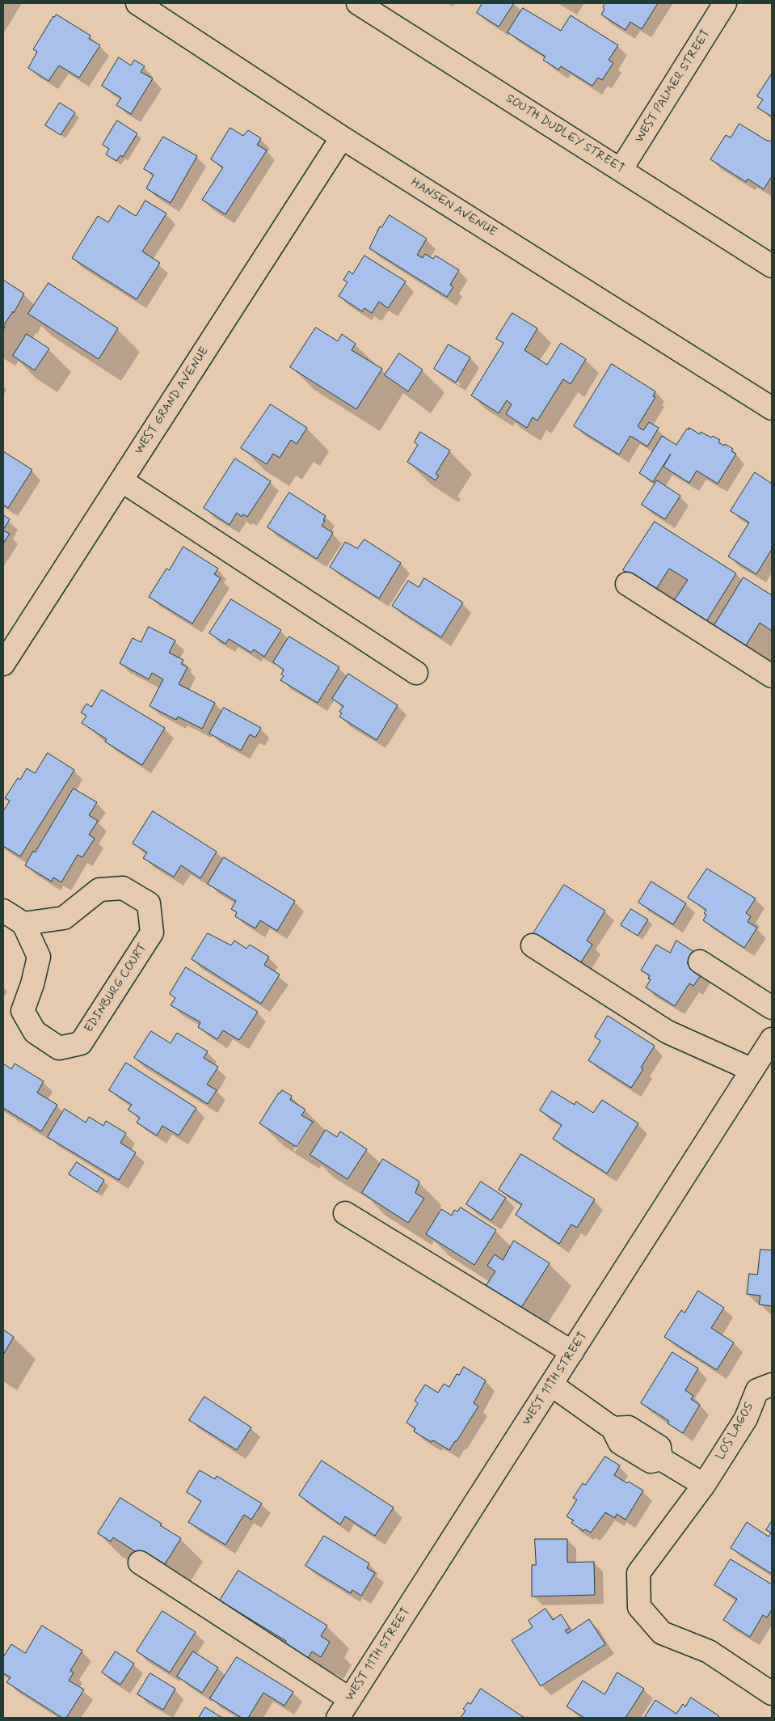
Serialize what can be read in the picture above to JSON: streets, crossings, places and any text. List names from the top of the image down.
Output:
{
  "streets": {
    "street": [
      "WEST PALMER STREET",
      "SOUTH DUDLEY STREET",
      "HANSEN AVENUE",
      "WEST GRAND AVENUE",
      "EDINBURG COURT",
      "WEST 11TH STREET",
      "LOS LAGOS"
    ]
  },
  "crossings": [
    ["WEST PALMER STREET", "SOUTH DUDLEY STREET"],
    ["HANSEN AVENUE", "WEST GRAND AVENUE"]
  ]
}
